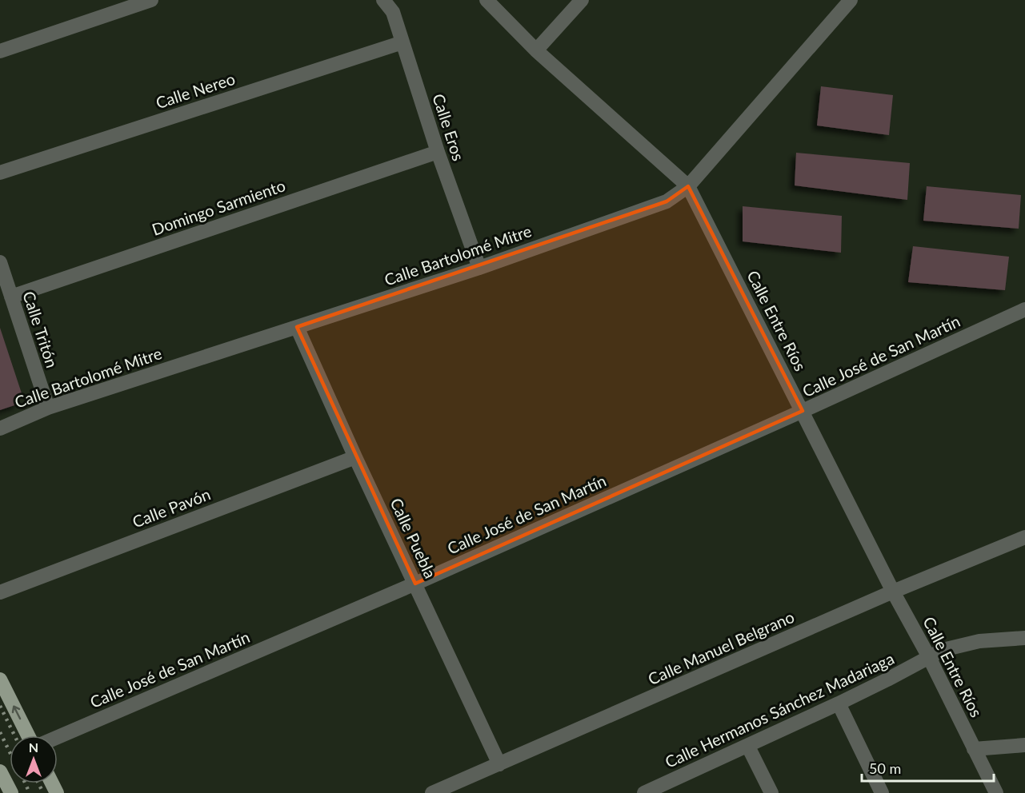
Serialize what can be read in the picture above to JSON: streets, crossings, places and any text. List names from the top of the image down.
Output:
{
  "streets": {
    "street": [
      "Calle Nereo",
      "Calle Eros",
      "Domingo Sarmiento",
      "Calle Bartolomé Mitre",
      "Calle Entre Ríos",
      "Calle Tritón",
      "Calle José de San Martín",
      "Calle Pavón",
      "Calle Puebla",
      "Calle Manuel Belgrano",
      "Calle Hermanos Sánchez Madariaga"
    ]
  },
  "crossings": [
    ["Calle Nereo", "Calle Eros"],
    ["Calle Eros", "Domingo Sarmiento"],
    ["Calle Eros", "Calle Bartolomé Mitre"],
    ["Domingo Sarmiento", "Calle Tritón"],
    ["Calle Bartolomé Mitre", "Calle Entre Ríos"],
    ["Calle Bartolomé Mitre", "Calle Tritón"],
    ["Calle Bartolomé Mitre", "Calle Puebla"],
    ["Calle Entre Ríos", "Calle José de San Martín"],
    ["Calle Entre Ríos", "Calle Manuel Belgrano"],
    ["Calle Entre Ríos", "Calle Hermanos Sánchez Madariaga"],
    ["Calle José de San Martín", "Calle Puebla"],
    ["Calle Pavón", "Calle Puebla"],
    ["Calle Puebla", "Calle Manuel Belgrano"]
  ],
  "scale_bar": "50 m",
  "north": "top"
}
